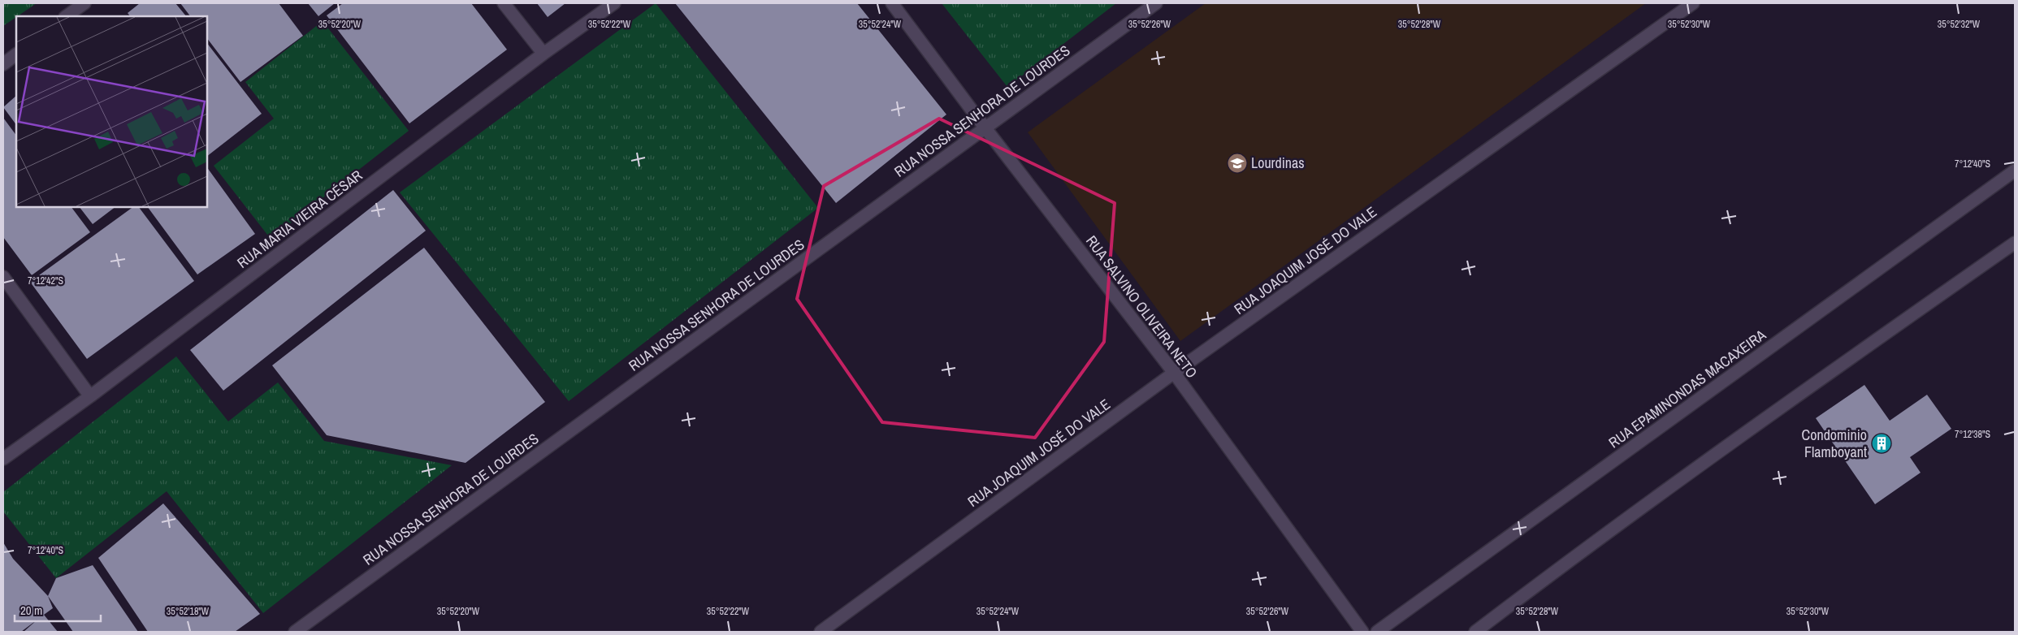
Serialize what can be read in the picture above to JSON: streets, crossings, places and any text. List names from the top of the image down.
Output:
{
  "streets": {
    "street": [
      "RUA NOSSA SENHORA DE LOURDES",
      "RUA MARIA VIEIRA CÉSAR",
      "RUA JOAQUIM JOSÉ DO VALE",
      "RUA SALVINO OLIVEIRA NETO",
      "RUA EPAMINONDAS MACAXEIRA"
    ]
  },
  "crossings": [
    ["RUA NOSSA SENHORA DE LOURDES", "RUA SALVINO OLIVEIRA NETO"],
    ["RUA JOAQUIM JOSÉ DO VALE", "RUA SALVINO OLIVEIRA NETO"]
  ],
  "places": {
    "school or university": ["Lourdinas"],
    "building": ["Condominio Flamboyant"]
  },
  "scale_bar": "20 m",
  "coordinates": [
    "35°52'20\"W",
    "35°52'22\"W",
    "35°52'24\"W",
    "35°52'26\"W",
    "35°52'28\"W",
    "35°52'30\"W",
    "35°52'32\"W",
    "7°12'40\"S",
    "7°12'42\"S",
    "7°12'38\"S",
    "35°52'18\"W"
  ]
}
